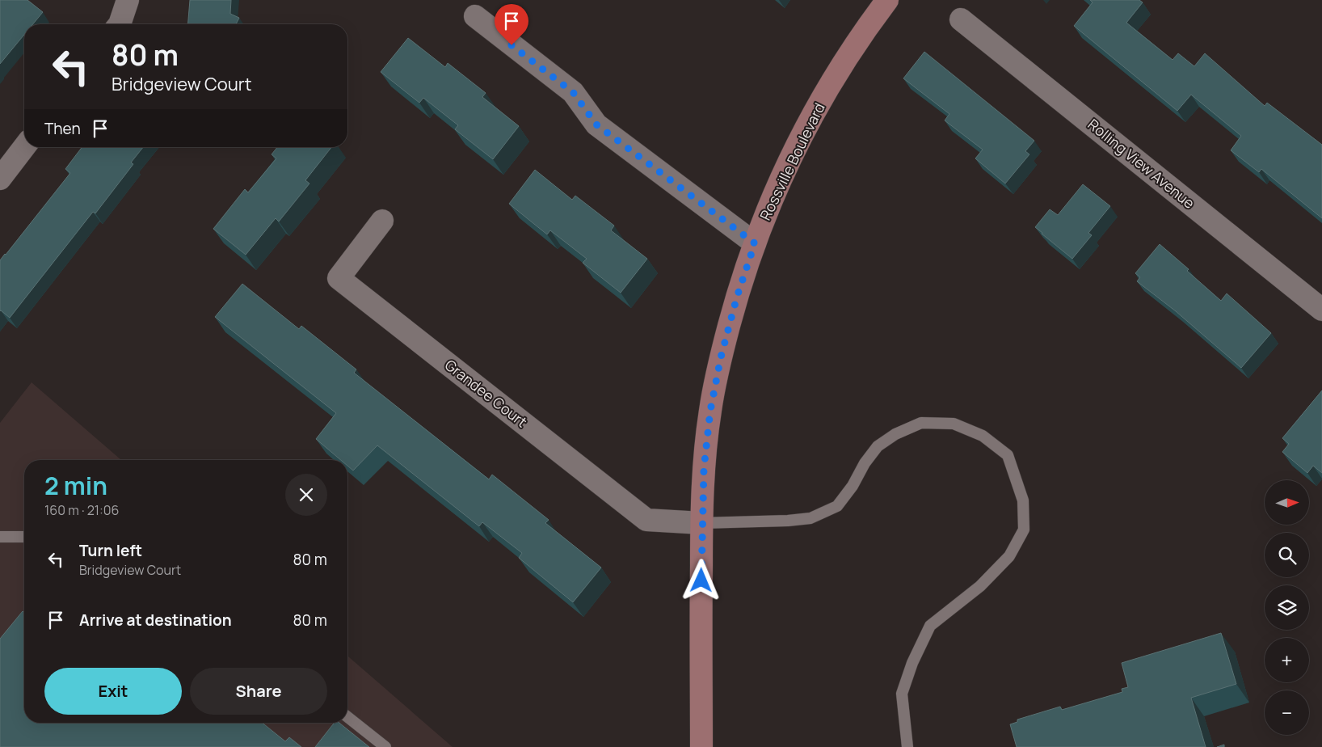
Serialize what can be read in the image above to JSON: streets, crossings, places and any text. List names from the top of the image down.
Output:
{
  "streets": {
    "main road": ["Rossville Boulevard"],
    "street": ["Rolling View Avenue", "Grandee Court"]
  },
  "crossings": [
    ["Rossville Boulevard", "Grandee Court"]
  ],
  "north": "right",
  "page": {
    "turn": ["80 m", "Bridgeview Court"],
    "then": "Then",
    "heading": ["2 min", "160 m · 21:06"],
    "map_buttons": ["+", "−"],
    "list": [
      {
        "name": "Turn left",
        "note": "Bridgeview Court",
        "value": "80 m"
      },
      {
        "name": "Arrive at destination",
        "value": "80 m"
      }
    ],
    "buttons": ["Exit", "Share"]
  }
}
